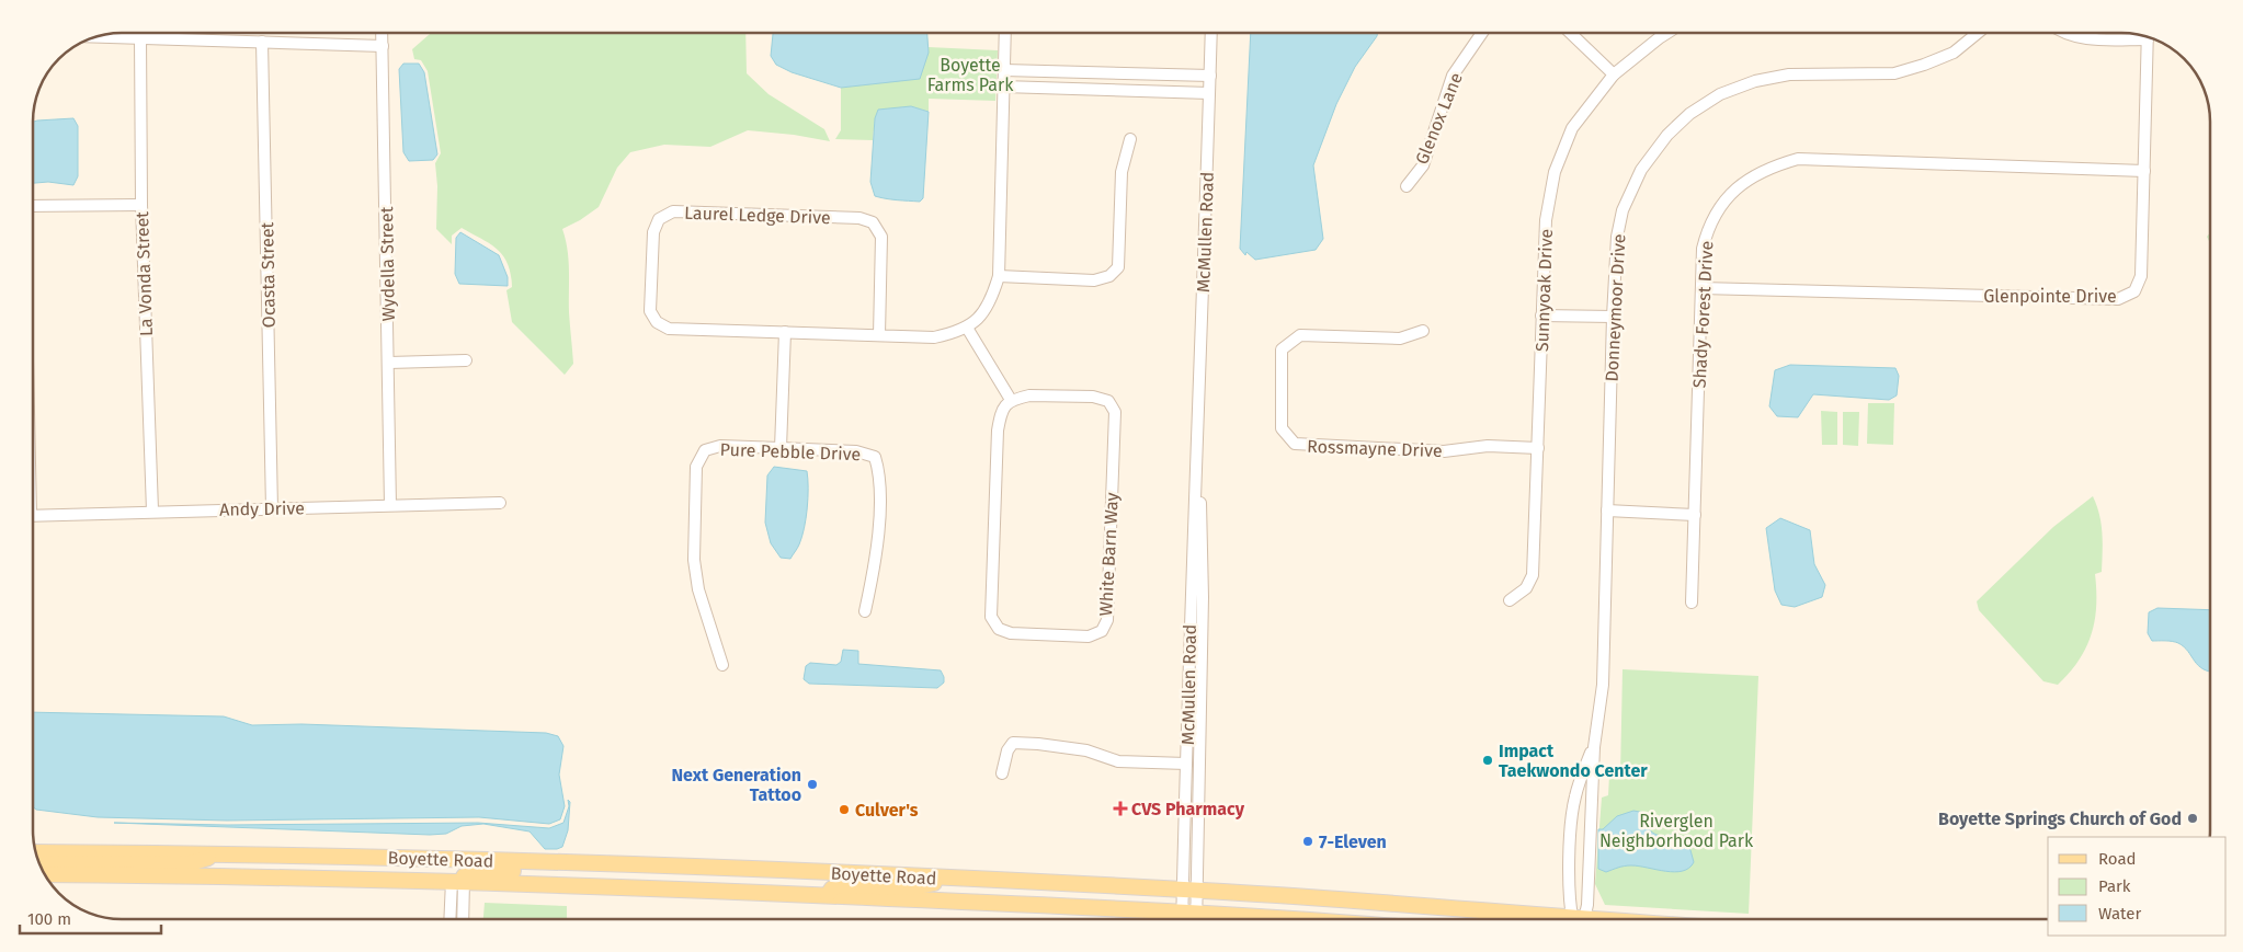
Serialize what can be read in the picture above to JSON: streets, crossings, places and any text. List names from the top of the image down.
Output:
{
  "streets": {
    "main road": ["Boyette Road"],
    "street": [
      "Glenox Lane",
      "Laurel Ledge Drive",
      "McMullen Road",
      "Wydella Street",
      "La Vonda Street",
      "Ocasta Street",
      "Sunnyoak Drive",
      "Glenpointe Drive",
      "Donneymoor Drive",
      "Shady Forest Drive",
      "Rossmayne Drive",
      "Pure Pebble Drive",
      "Andy Drive",
      "White Barn Way"
    ]
  },
  "crossings": [
    ["McMullen Road", "Boyette Road"],
    ["Wydella Street", "Andy Drive"],
    ["La Vonda Street", "Andy Drive"],
    ["Ocasta Street", "Andy Drive"],
    ["Sunnyoak Drive", "Rossmayne Drive"],
    ["Glenpointe Drive", "Shady Forest Drive"]
  ],
  "parks": ["Boyette Farms Park", "Riverglen Neighborhood Park"],
  "places": {
    "other": [
      "Impact Taekwondo Center",
      "Next Generation Tattoo",
      "Culver's",
      "Boyette Springs Church of God",
      "7-Eleven"
    ],
    "health": ["CVS Pharmacy"]
  },
  "legend": ["Road", "Park", "Water"],
  "scale_bar": "100 m"
}
